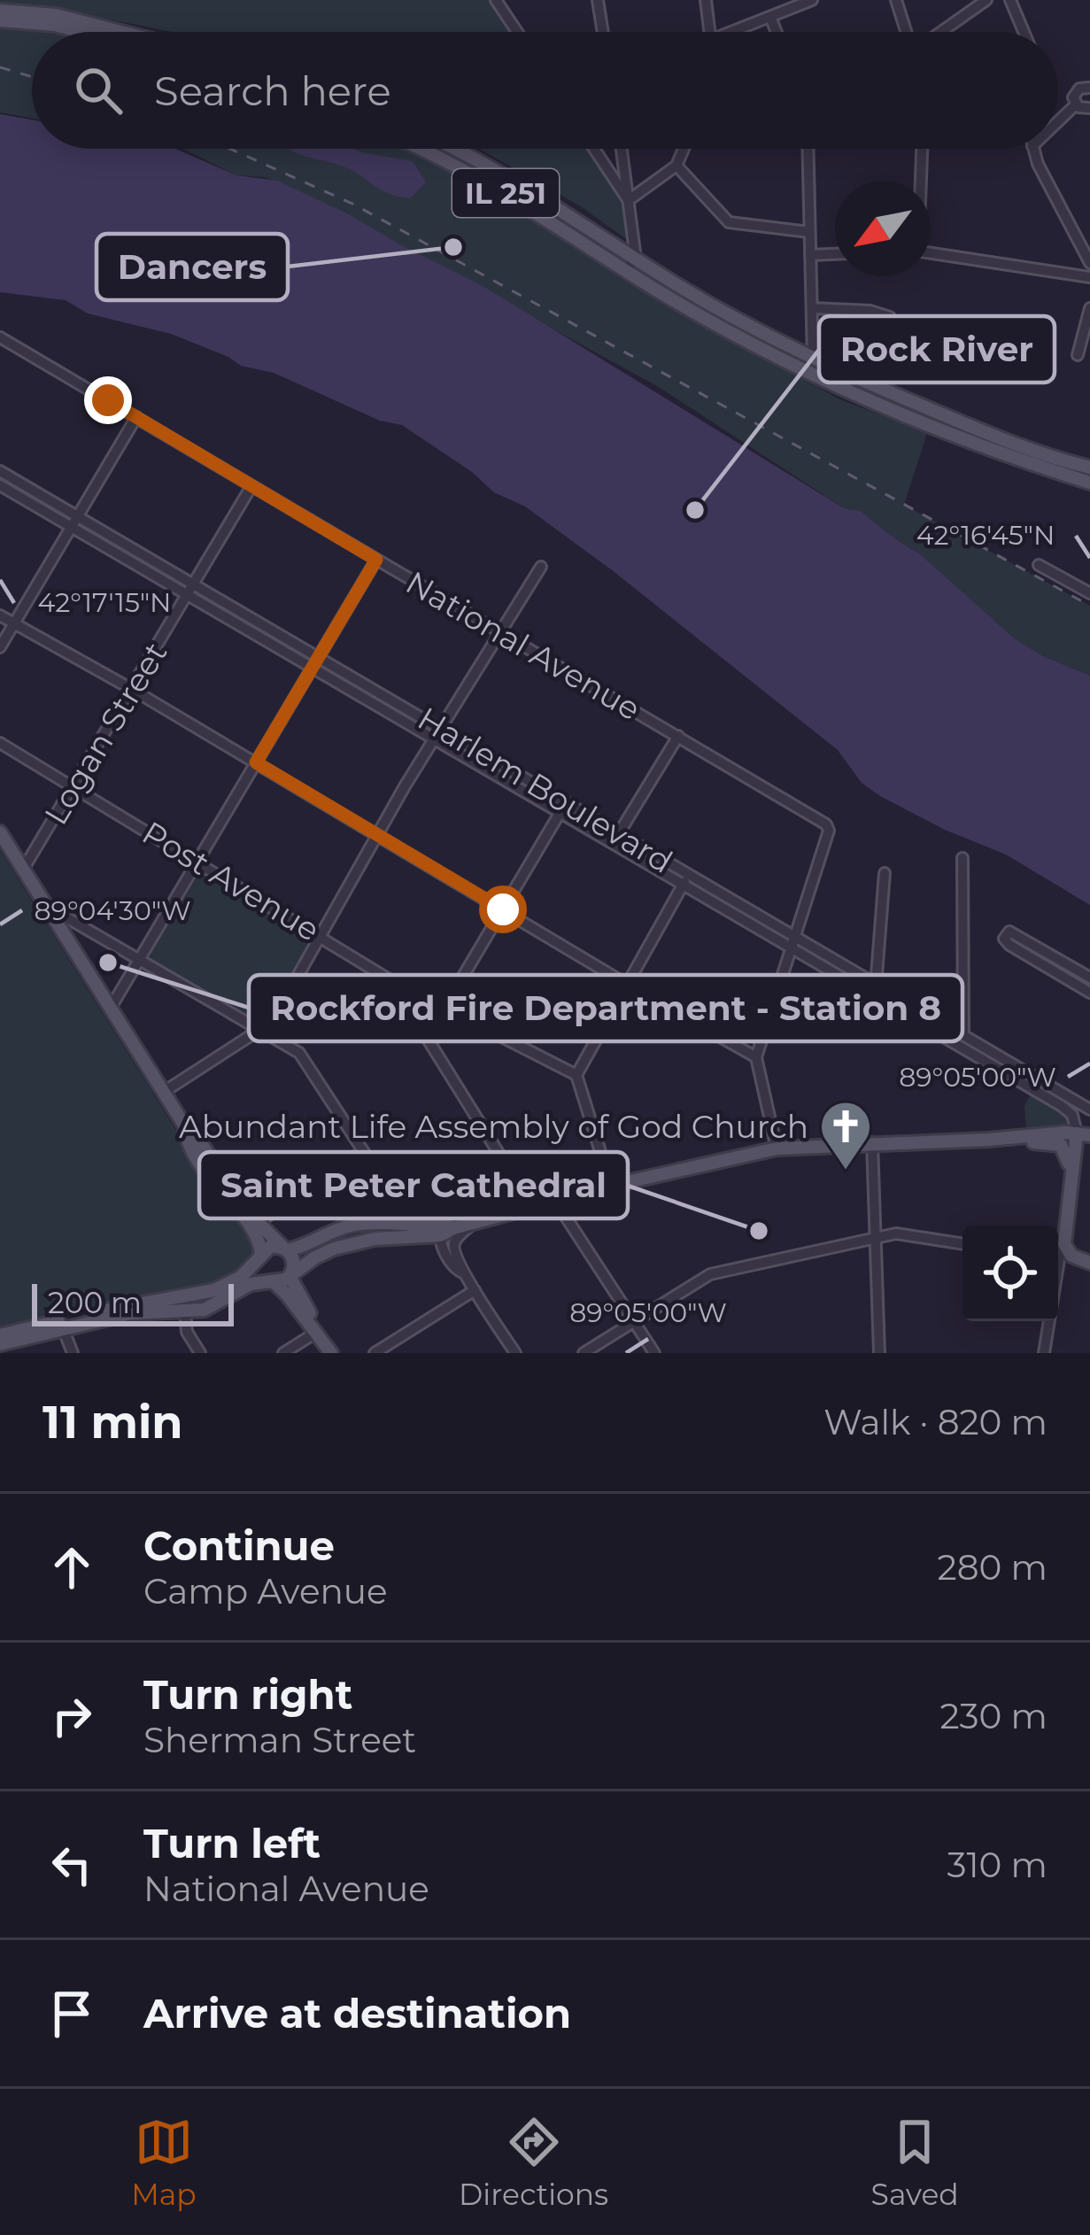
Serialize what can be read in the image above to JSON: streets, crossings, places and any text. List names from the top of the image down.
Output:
{
  "streets": {
    "main road": ["IL 251"],
    "street": [
      "National Avenue",
      "Logan Street",
      "Harlem Boulevard",
      "Post Avenue"
    ]
  },
  "crossings": [
    ["National Avenue", "Logan Street"],
    ["National Avenue", "Harlem Boulevard"],
    ["Logan Street", "Harlem Boulevard"],
    ["Logan Street", "Post Avenue"]
  ],
  "places": {
    "other": [
      "Dancers",
      "Rock River",
      "Rockford Fire Department - Station 8",
      "Saint Peter Cathedral"
    ],
    "church": ["Abundant Life Assembly of God Church"]
  },
  "scale_bar": "200 m",
  "north": "bottom left",
  "page": {
    "search": "Search here",
    "scale": "200 m",
    "heading": ["11 min", "Walk · 820 m"],
    "list": [
      ["Continue", "Camp Avenue", "280 m"],
      ["Turn right", "Sherman Street", "230 m"],
      ["Turn left", "National Avenue", "310 m"],
      "Arrive at destination"
    ],
    "nav": ["Map", "Directions", "Saved"]
  },
  "coordinates": [
    "42°16'45\"N",
    "42°17'15\"N",
    "89°04'30\"W",
    "89°05'00\"W"
  ]
}
